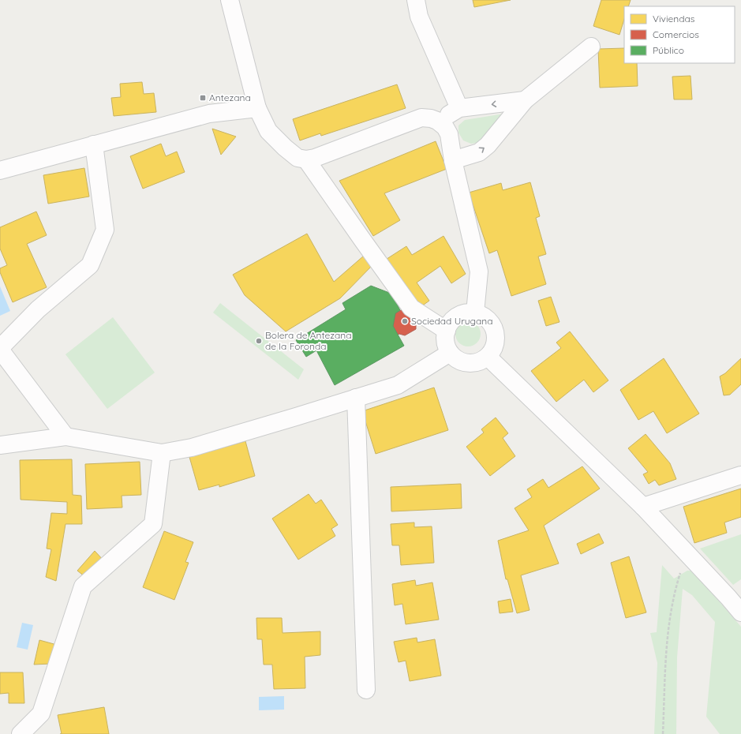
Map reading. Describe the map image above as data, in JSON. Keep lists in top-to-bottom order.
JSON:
{
  "places": {
    "transit": ["Antezana"],
    "other": ["Sociedad Urugana", "Bolera de Antezana de la Foronda"]
  },
  "legend": ["Viviendas", "Comercios", "Público"]
}
